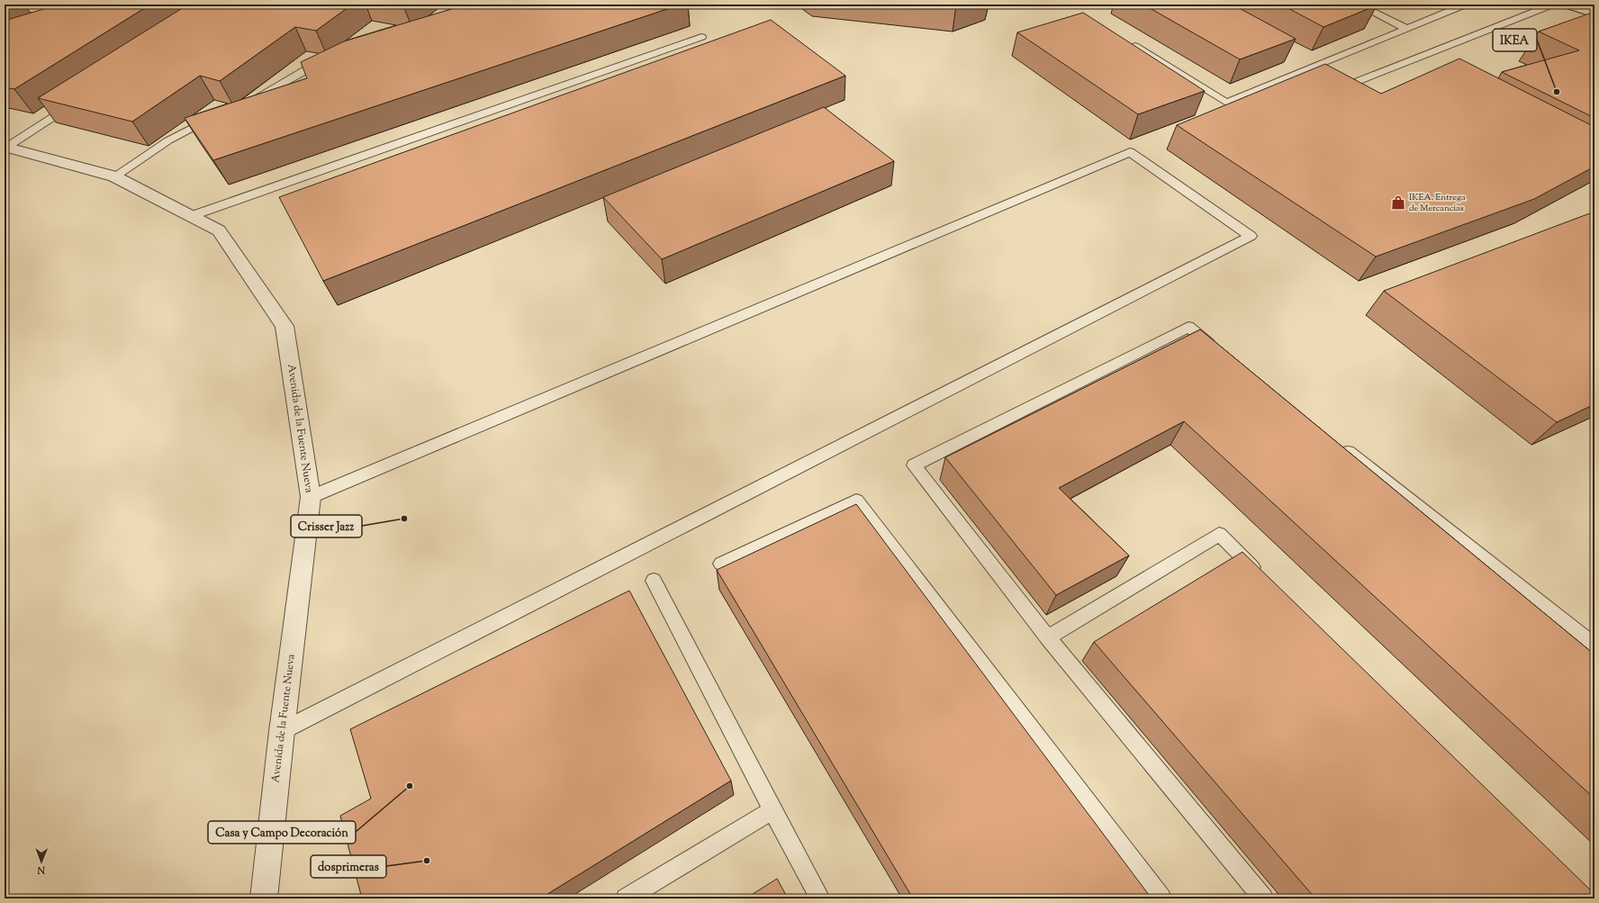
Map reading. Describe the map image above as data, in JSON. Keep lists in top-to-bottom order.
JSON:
{
  "streets": {
    "street": ["Avenida de la Fuente Nueva"]
  },
  "places": {
    "other": [
      "IKEA",
      "Crisser Jazz",
      "Casa y Campo Decoración",
      "dosprimeras"
    ],
    "shop": ["IKEA. Entrega de Mercancías"]
  },
  "north": "bottom"
}
